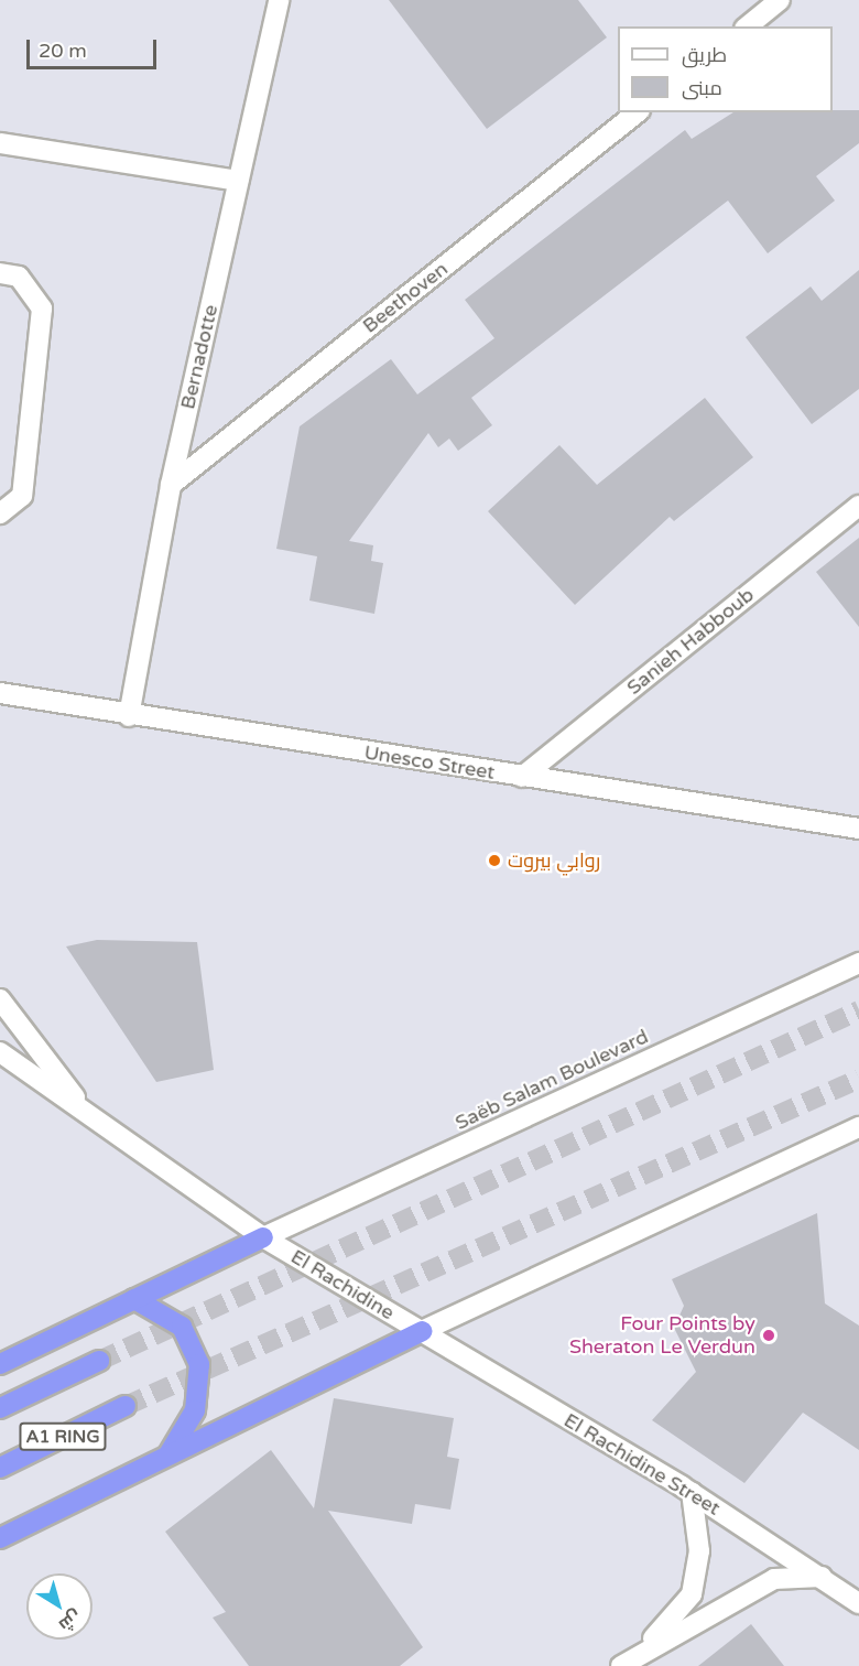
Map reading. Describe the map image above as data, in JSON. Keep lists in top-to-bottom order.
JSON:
{
  "streets": {
    "highway": ["A1 RING"],
    "street": [
      "Beethoven",
      "Bernadotte",
      "Sanieh Habboub",
      "Unesco Street",
      "Saëb Salam Boulevard",
      "El Rachidine",
      "El Rachidine Street"
    ]
  },
  "crossings": [
    ["Beethoven", "Bernadotte"],
    ["Bernadotte", "Unesco Street"],
    ["Sanieh Habboub", "Unesco Street"],
    ["Saëb Salam Boulevard", "El Rachidine"],
    ["El Rachidine", "El Rachidine Street"]
  ],
  "places": ["روابي بيروت", "Four Points by Sheraton Le Verdun"],
  "legend": ["طريق", "مبنى"],
  "scale_bar": "20 m",
  "north": "bottom right"
}
